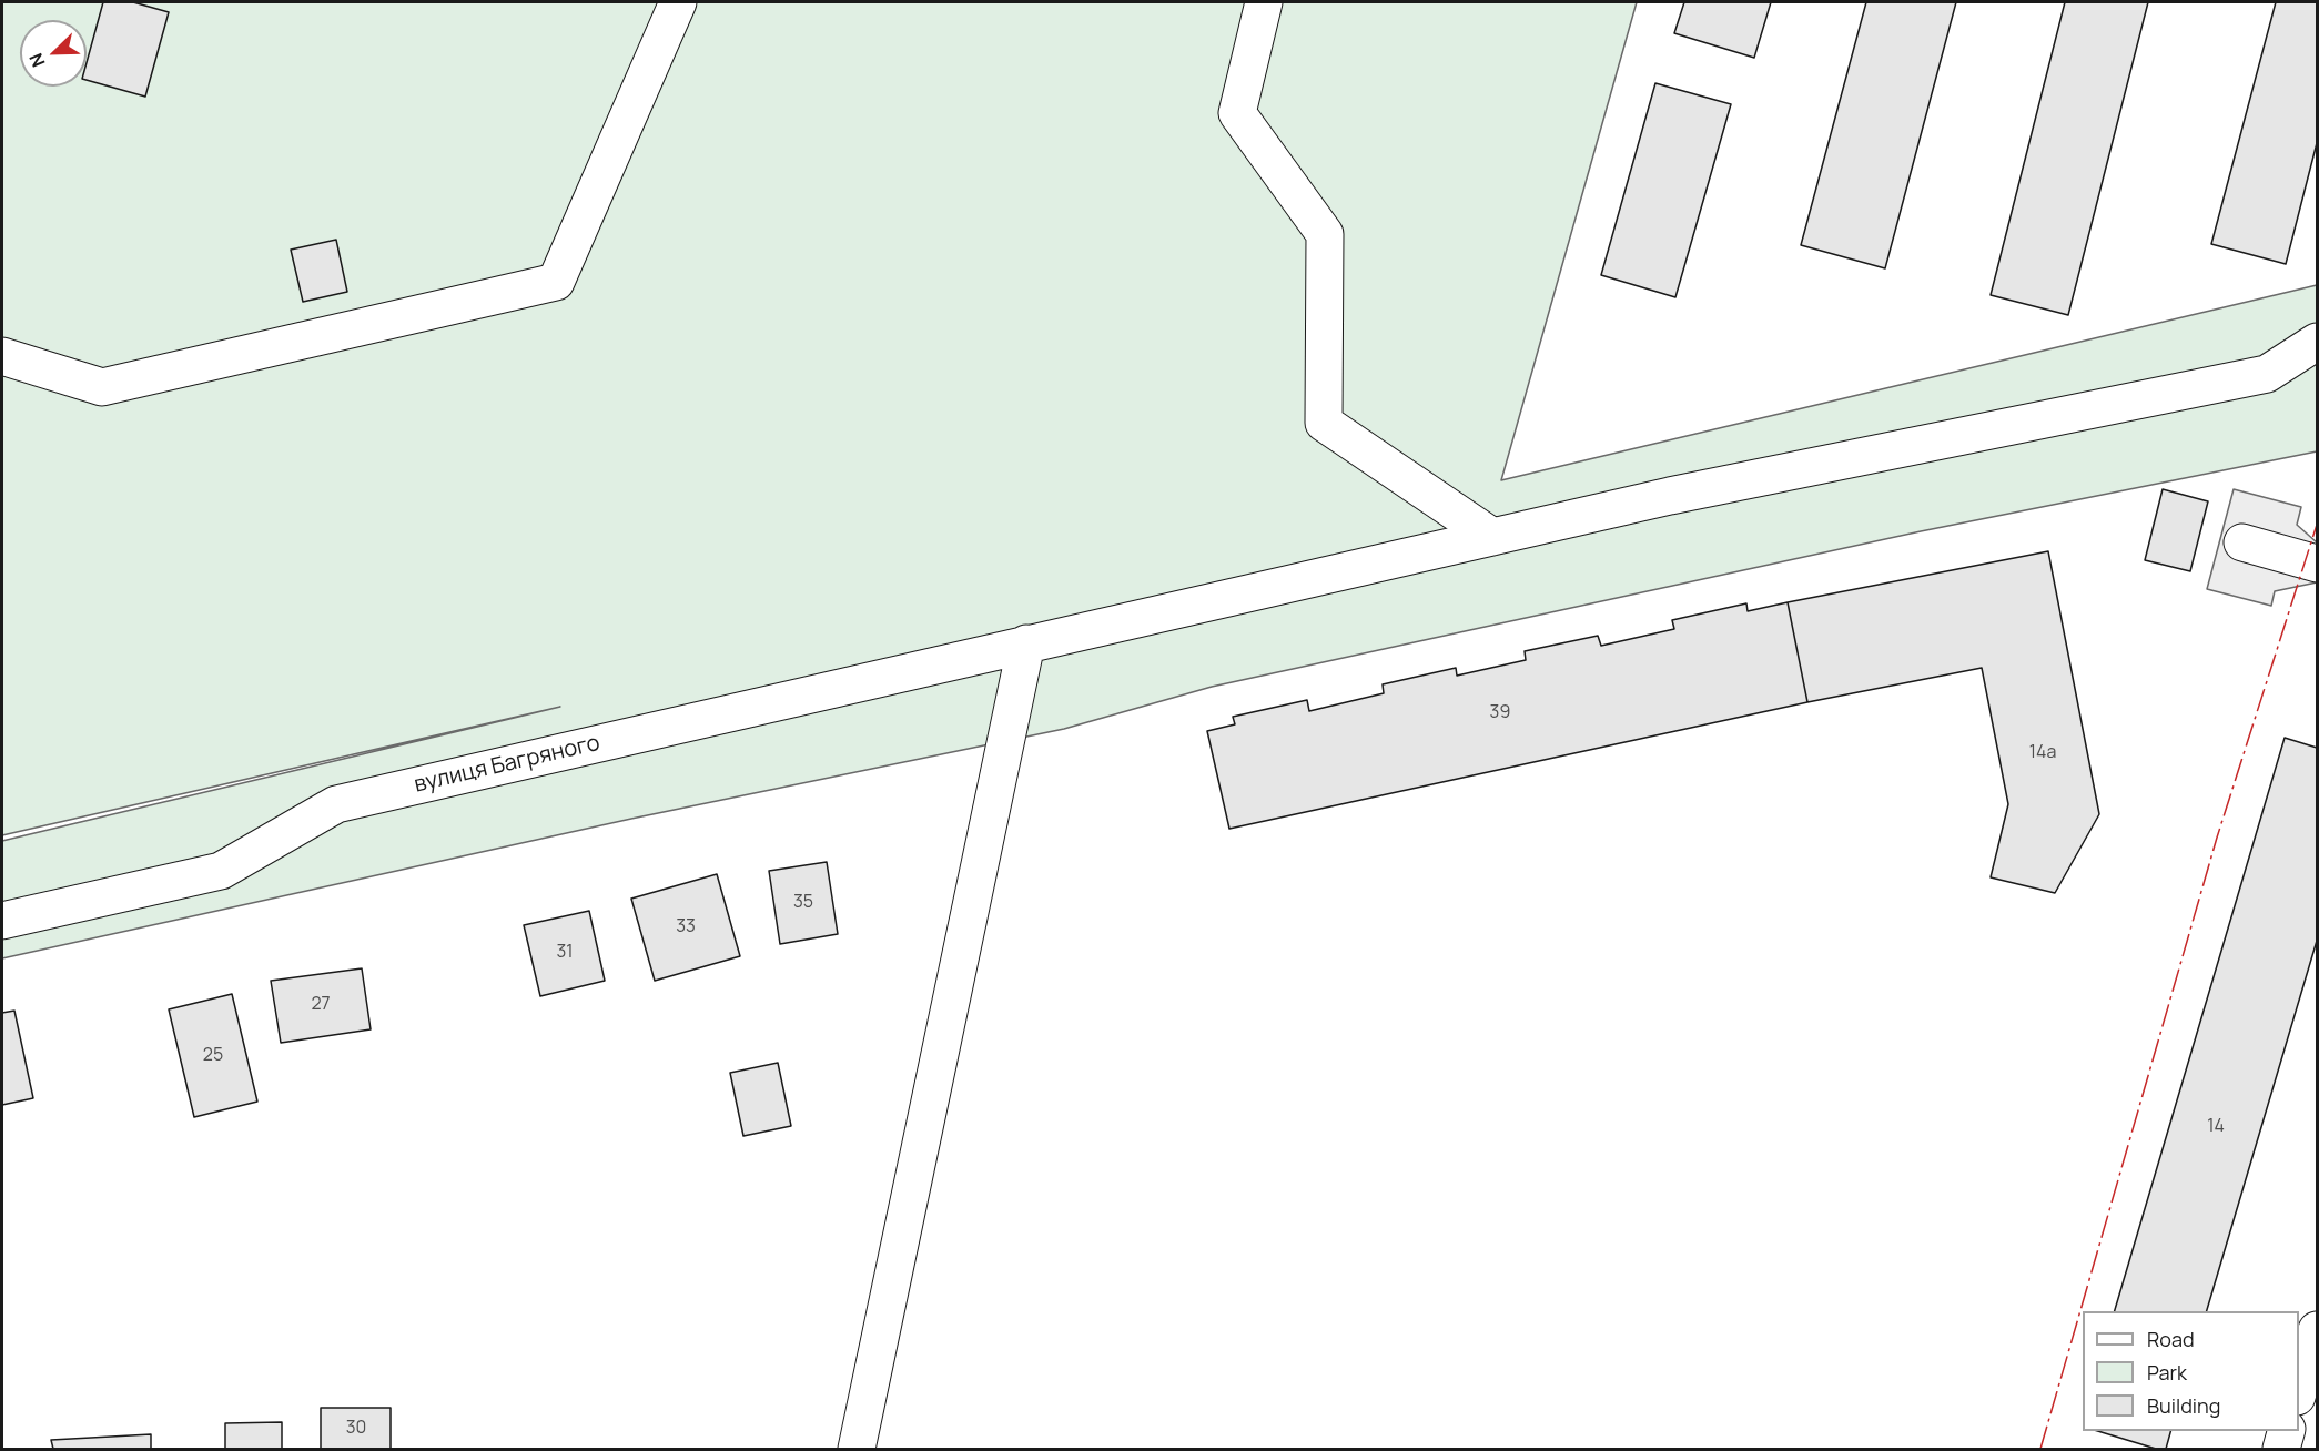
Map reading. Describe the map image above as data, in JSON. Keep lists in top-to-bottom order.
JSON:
{
  "streets": {
    "street": ["вулиця Багряного"]
  },
  "house_numbers": [
    "39",
    "14а",
    "35",
    "33",
    "31",
    "27",
    "25",
    "14",
    "30"
  ],
  "legend": ["Road", "Park", "Building"],
  "north": "bottom left"
}
